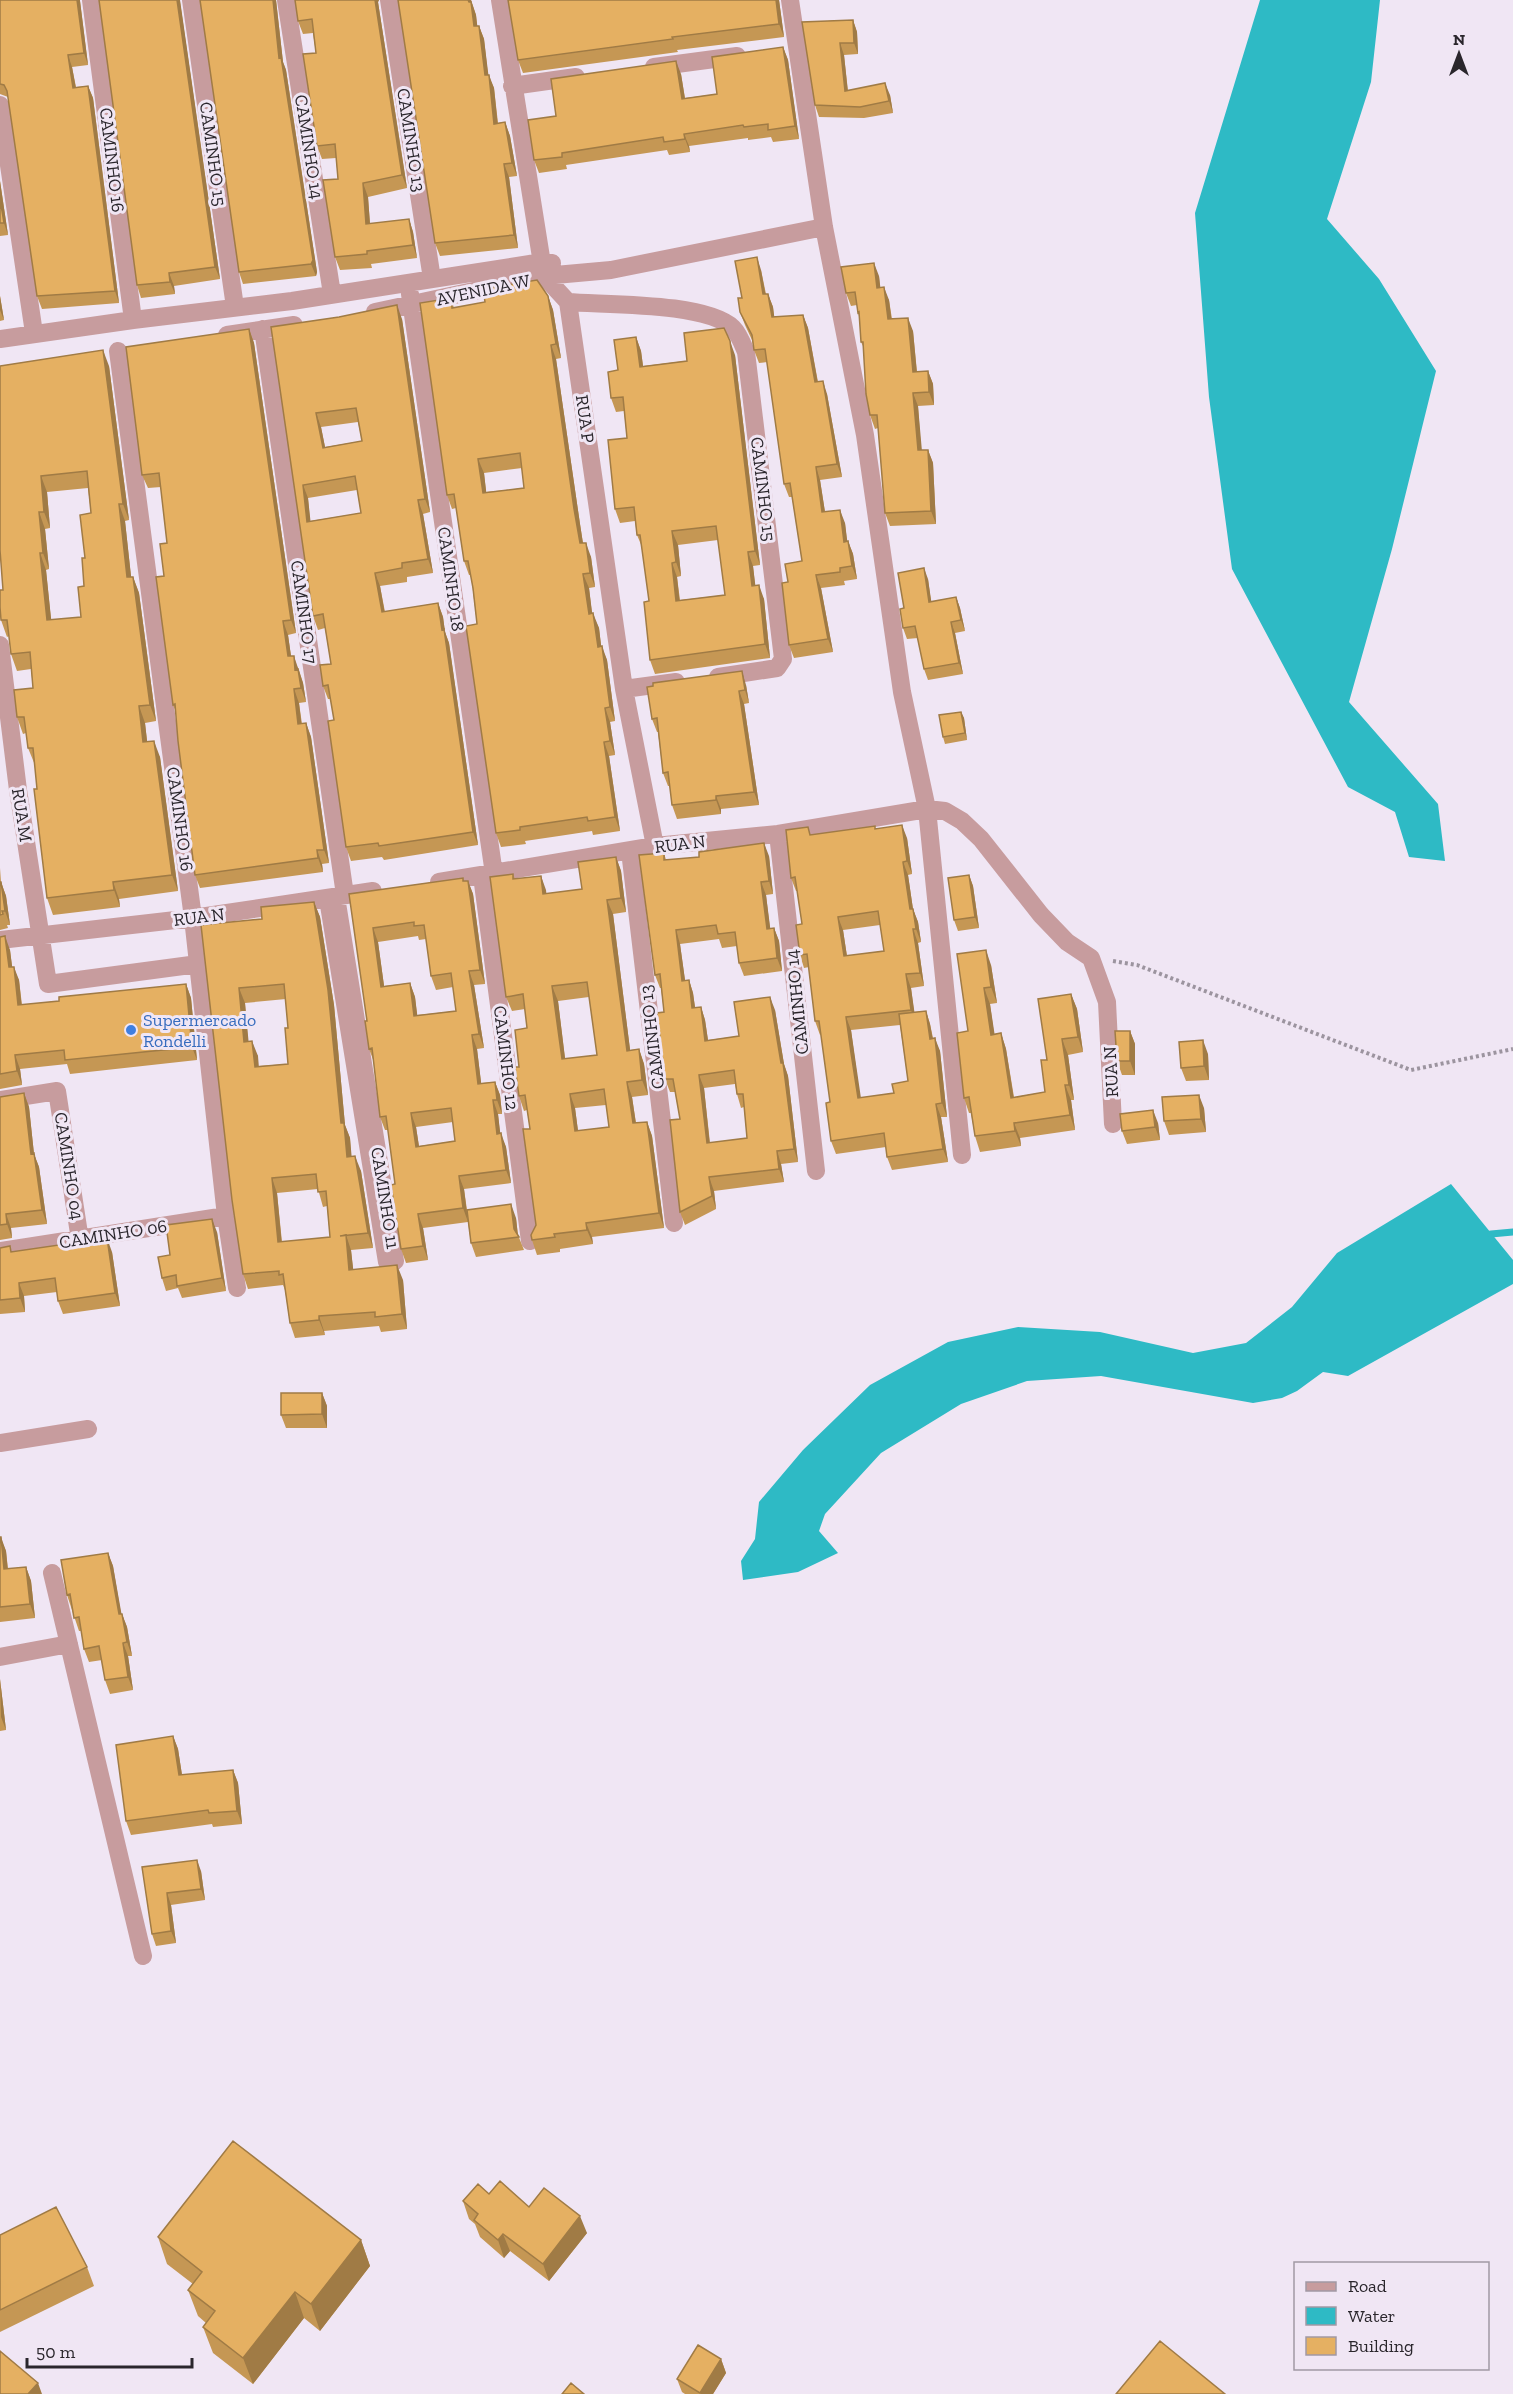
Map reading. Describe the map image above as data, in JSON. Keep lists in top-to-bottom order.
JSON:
{
  "streets": {
    "street": [
      "CAMINHO 13",
      "CAMINHO 14",
      "CAMINHO 15",
      "CAMINHO 16",
      "AVENIDA W",
      "RUA P",
      "CAMINHO 18",
      "CAMINHO 17",
      "RUA M",
      "RUA N",
      "CAMINHO 12",
      "CAMINHO 04",
      "CAMINHO 11",
      "CAMINHO 06"
    ]
  },
  "crossings": [
    ["CAMINHO 13", "AVENIDA W"],
    ["CAMINHO 13", "RUA N"],
    ["CAMINHO 14", "AVENIDA W"],
    ["CAMINHO 14", "RUA N"],
    ["CAMINHO 15", "AVENIDA W"],
    ["CAMINHO 15", "RUA P"],
    ["CAMINHO 16", "AVENIDA W"],
    ["CAMINHO 16", "RUA M"],
    ["CAMINHO 16", "RUA N"],
    ["CAMINHO 16", "CAMINHO 06"],
    ["AVENIDA W", "CAMINHO 18"],
    ["RUA P", "RUA N"],
    ["CAMINHO 18", "RUA N"],
    ["CAMINHO 18", "CAMINHO 12"],
    ["CAMINHO 17", "RUA N"],
    ["CAMINHO 17", "CAMINHO 11"],
    ["RUA M", "RUA N"],
    ["RUA N", "CAMINHO 12"],
    ["RUA N", "CAMINHO 11"],
    ["CAMINHO 04", "CAMINHO 06"]
  ],
  "places": ["Supermercado Rondelli"],
  "legend": ["Road", "Water", "Building"],
  "scale_bar": "50 m",
  "north": "top"
}
